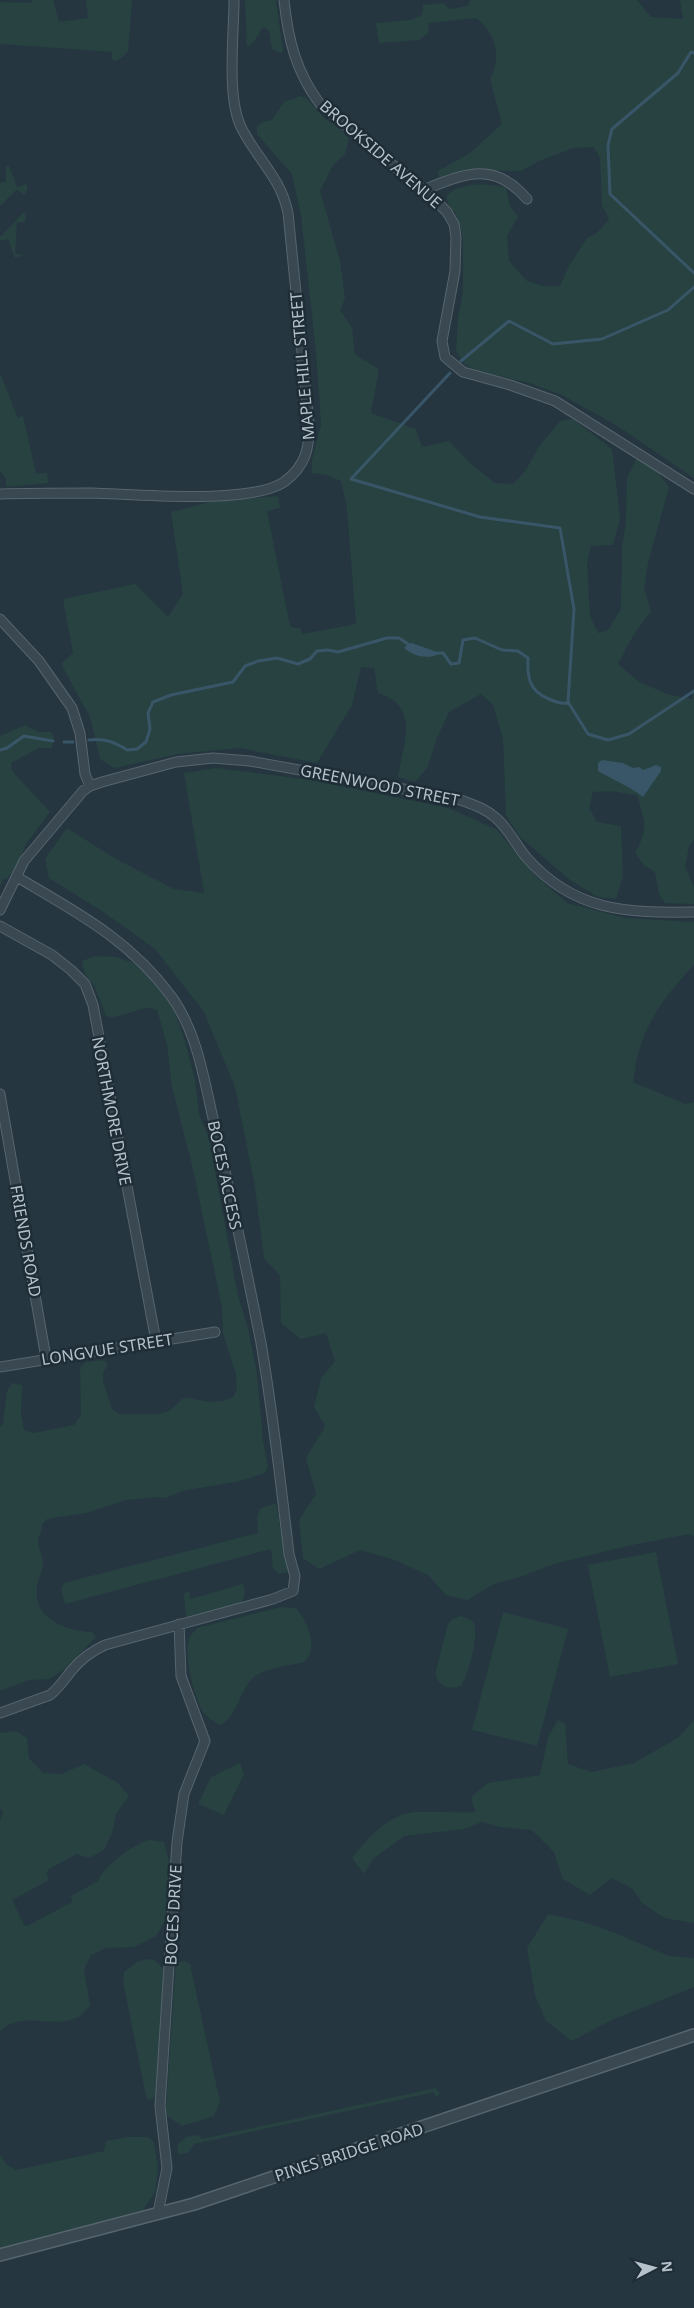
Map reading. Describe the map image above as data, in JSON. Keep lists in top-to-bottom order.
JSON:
{
  "streets": {
    "street": [
      "BROOKSIDE AVENUE",
      "MAPLE HILL STREET",
      "GREENWOOD STREET",
      "NORTHMORE DRIVE",
      "BOCES ACCESS",
      "FRIENDS ROAD",
      "LONGVUE STREET",
      "BOCES DRIVE",
      "PINES BRIDGE ROAD"
    ]
  },
  "crossings": [
    ["NORTHMORE DRIVE", "LONGVUE STREET"],
    ["BOCES ACCESS", "BOCES DRIVE"],
    ["FRIENDS ROAD", "LONGVUE STREET"],
    ["BOCES DRIVE", "PINES BRIDGE ROAD"]
  ],
  "north": "right"
}
